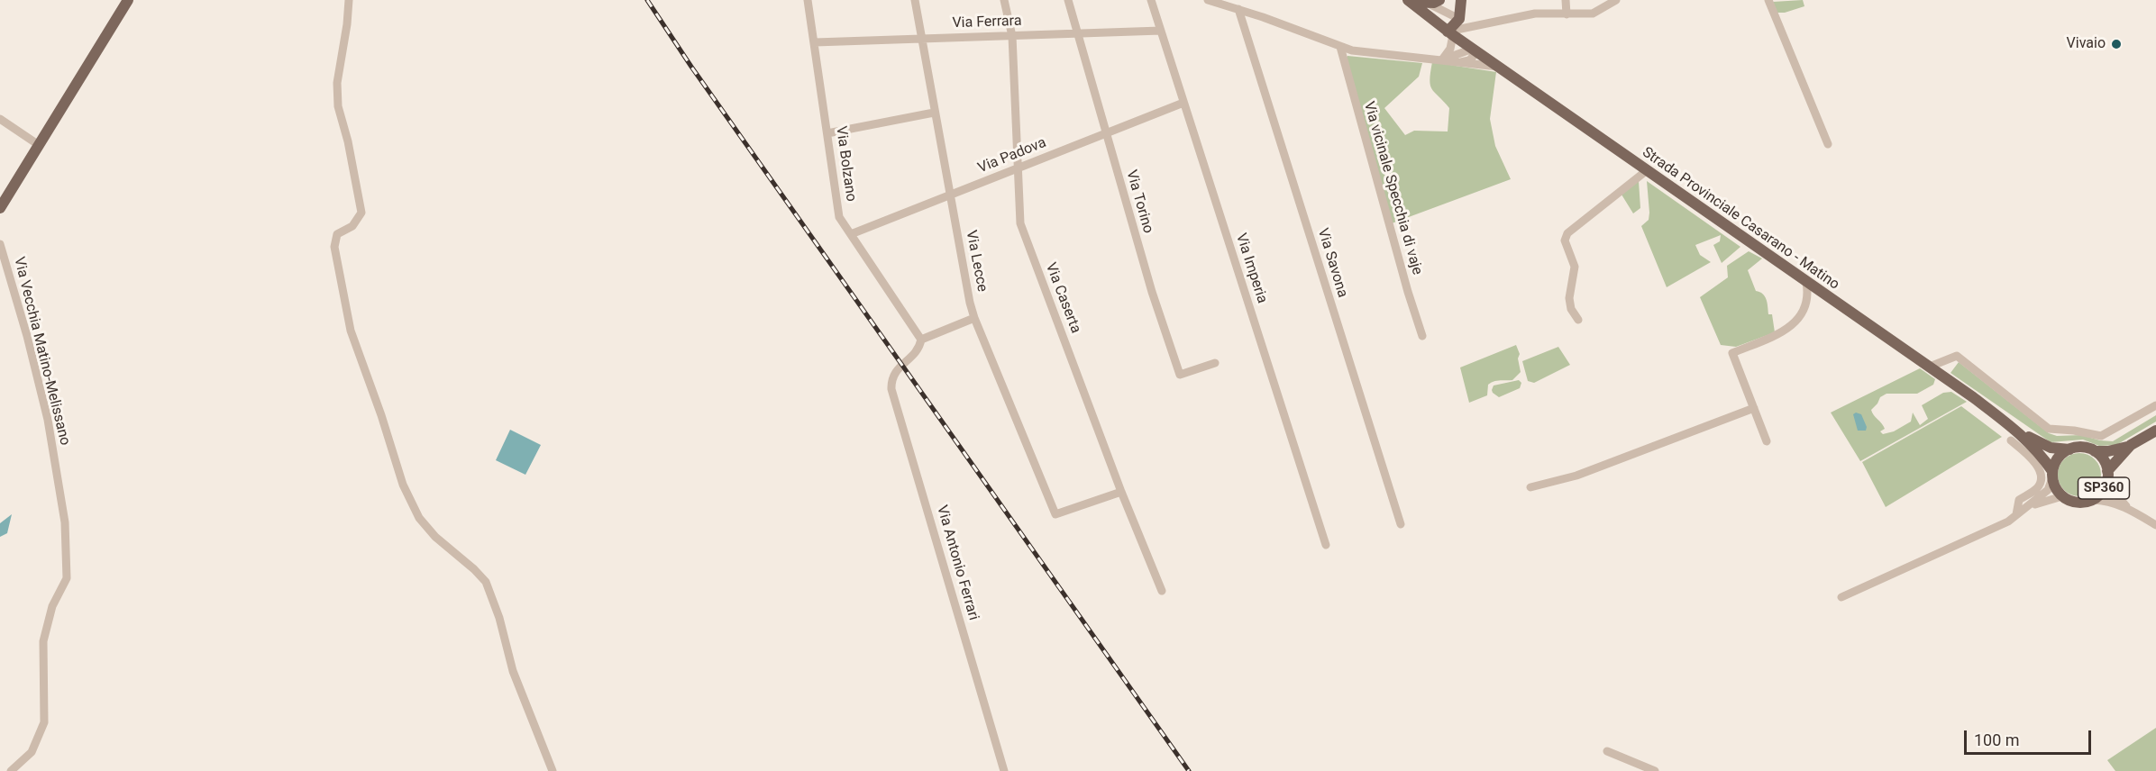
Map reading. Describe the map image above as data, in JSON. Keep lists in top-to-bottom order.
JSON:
{
  "streets": {
    "main road": ["Strada Provinciale Casarano - Matino", "SP360"],
    "street": [
      "Via Ferrara",
      "Via Padova",
      "Via Bolzano",
      "Via vicinale Specchia di vaje",
      "Via Torino",
      "Via Lecce",
      "Via Savona",
      "Via Imperia",
      "Via Caserta",
      "Via Vecchia Matino-Melissano",
      "Via Antonio Ferrari"
    ]
  },
  "crossings": [
    ["Via Ferrara", "Via Bolzano"],
    ["Via Ferrara", "Via Torino"],
    ["Via Ferrara", "Via Lecce"],
    ["Via Ferrara", "Via Imperia"],
    ["Via Ferrara", "Via Caserta"],
    ["Via Padova", "Via Bolzano"],
    ["Via Padova", "Via Torino"],
    ["Via Padova", "Via Lecce"],
    ["Via Padova", "Via Imperia"],
    ["Via Padova", "Via Caserta"],
    ["Via Bolzano", "Via Antonio Ferrari"],
    ["Strada Provinciale Casarano - Matino", "SP360"],
    ["Via Lecce", "Via Caserta"]
  ],
  "places": ["Vivaio"],
  "scale_bar": "100 m"
}
